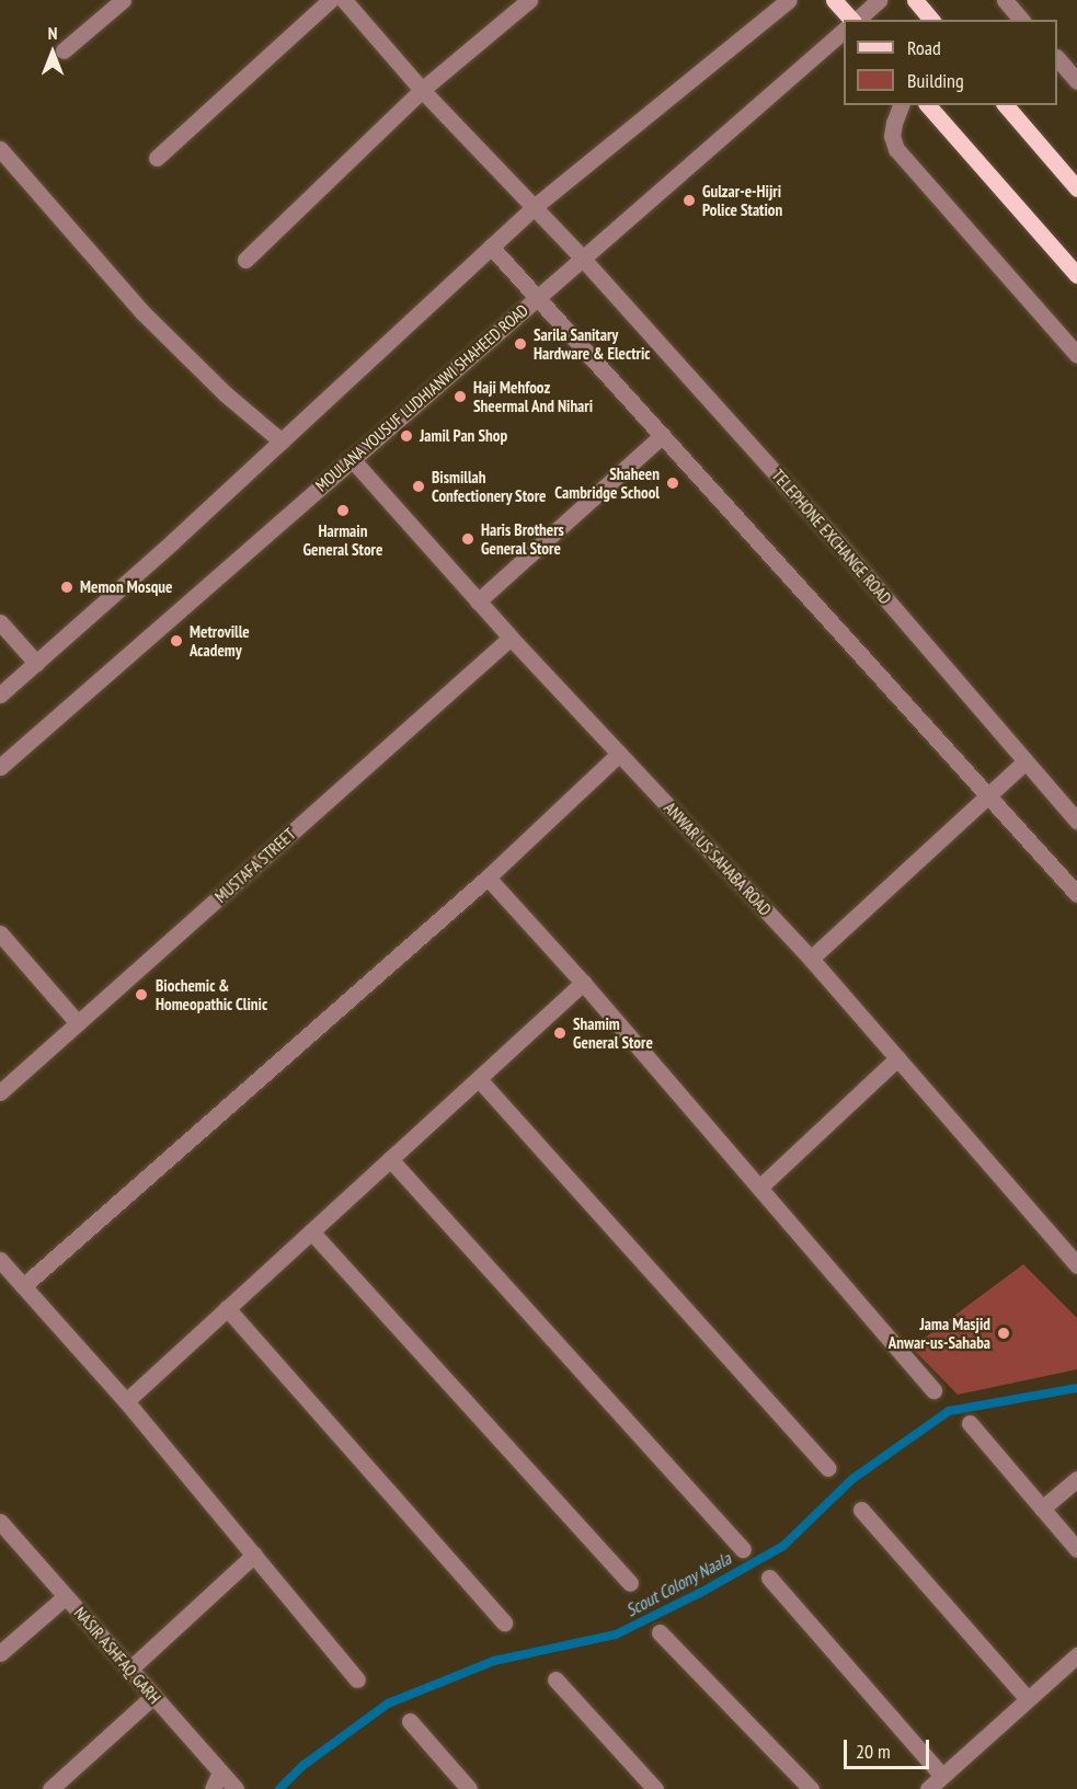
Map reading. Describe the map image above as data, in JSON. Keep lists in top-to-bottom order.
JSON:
{
  "streets": {
    "street": [
      "MOULANA YOUSUF LUDHIANWI SHAHEED ROAD",
      "TELEPHONE EXCHANGE ROAD",
      "ANWAR US SAHABA ROAD",
      "MUSTAFA STREET",
      "NASIR ASHFAQ GARH"
    ]
  },
  "crossings": [
    ["MOULANA YOUSUF LUDHIANWI SHAHEED ROAD", "TELEPHONE EXCHANGE ROAD"],
    ["MOULANA YOUSUF LUDHIANWI SHAHEED ROAD", "ANWAR US SAHABA ROAD"],
    ["ANWAR US SAHABA ROAD", "MUSTAFA STREET"]
  ],
  "water": ["Scout Colony Naala"],
  "places": [
    "Gulzar-e-Hijri Police Station",
    "Sarila Sanitary Hardware & Electric",
    "Haji Mehfooz Sheermal And Nihari",
    "Jamil Pan Shop",
    "Shaheen Cambridge School",
    "Bismillah Confectionery Store",
    "Harmain General Store",
    "Haris Brothers General Store",
    "Memon Mosque",
    "Metroville Academy",
    "Biochemic & Homeopathic Clinic",
    "Shamim General Store",
    "Jama Masjid Anwar-us-Sahaba"
  ],
  "legend": ["Road", "Building"],
  "scale_bar": "20 m",
  "north": "top"
}
